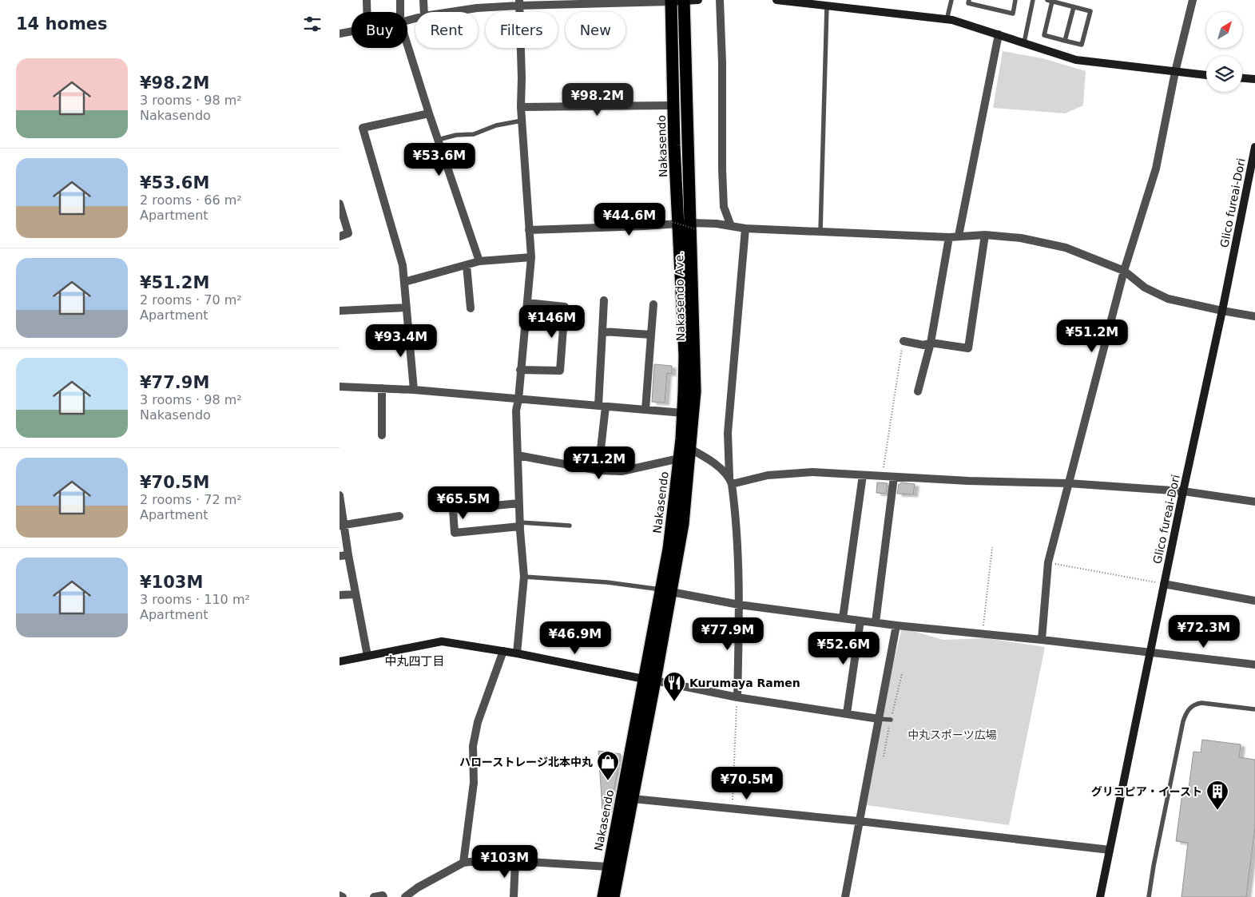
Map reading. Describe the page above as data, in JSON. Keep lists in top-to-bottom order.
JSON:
{
  "streets": {
    "highway": ["Nakasendo", "Nakasendo Ave."],
    "street": ["Glico fureai-Dori"]
  },
  "crossings": [
    ["Nakasendo", "Nakasendo Ave."]
  ],
  "districts": ["中丸四丁目"],
  "parks": ["中丸スポーツ広場"],
  "places": {
    "restaurant": ["Kurumaya Ramen"],
    "shop": ["ハローストレージ北本中丸"],
    "building": ["グリコピア・イースト"]
  },
  "north": "top right",
  "page": {
    "heading": "14 homes",
    "chip": [
      "Buy",
      "Rent",
      "Filters",
      "New"
    ],
    "list": [
      {
        "name": "¥98.2M",
        "note": "3 rooms · 98 m² · Nakasendo"
      },
      {
        "name": "¥53.6M",
        "note": "2 rooms · 66 m² · Apartment"
      },
      {
        "name": "¥51.2M",
        "note": "2 rooms · 70 m² · Apartment"
      },
      {
        "name": "¥77.9M",
        "note": "3 rooms · 98 m² · Nakasendo"
      },
      {
        "name": "¥70.5M",
        "note": "2 rooms · 72 m² · Apartment"
      },
      {
        "name": "¥103M",
        "note": "3 rooms · 110 m² · Apartment"
      }
    ],
    "price": [
      "¥98.2M",
      "¥53.6M",
      "¥44.6M",
      "¥146M",
      "¥51.2M",
      "¥93.4M",
      "¥71.2M",
      "¥65.5M",
      "¥72.3M",
      "¥77.9M",
      "¥46.9M",
      "¥52.6M",
      "¥70.5M",
      "¥103M"
    ]
  }
}
